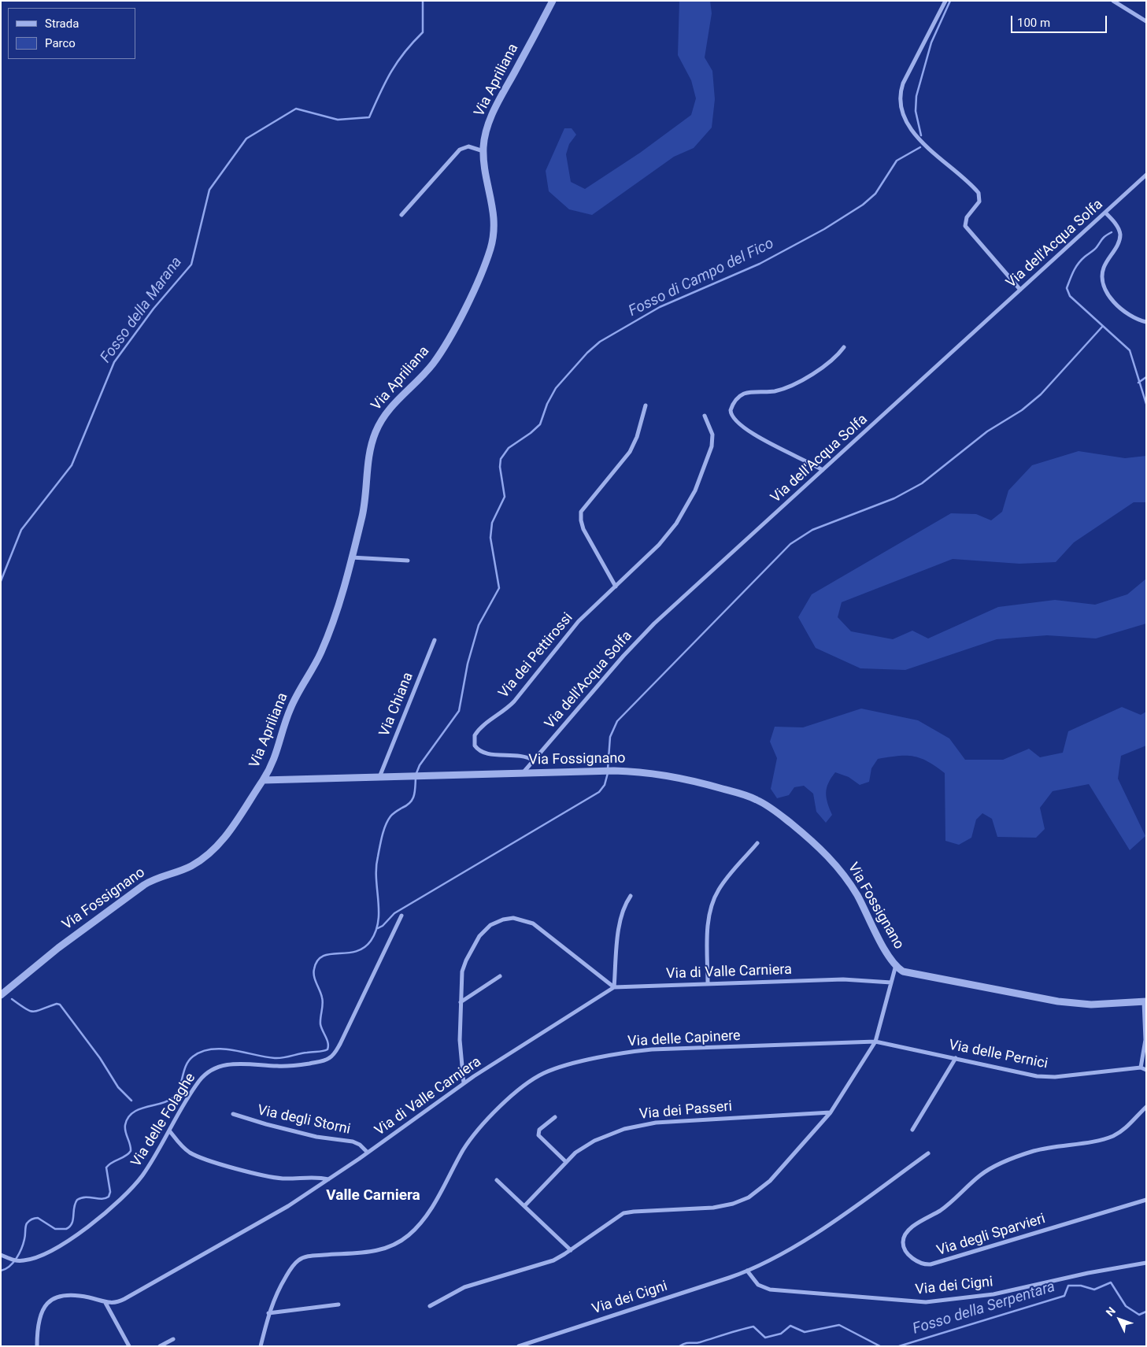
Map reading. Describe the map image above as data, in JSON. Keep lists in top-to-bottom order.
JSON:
{
  "streets": {
    "street": [
      "Via Apriliana",
      "Via dell'Acqua Solfa",
      "Via dei Pettirossi",
      "Via Chiana",
      "Via Fossignano",
      "Via di Valle Carniera",
      "Via delle Capinere",
      "Via delle Pernici",
      "Via dei Passeri",
      "Via delle Folaghe",
      "Via degli Storni",
      "Via degli Sparvieri",
      "Via dei Cigni"
    ]
  },
  "crossings": [
    ["Via Apriliana", "Via Fossignano"],
    ["Via dell'Acqua Solfa", "Via dei Pettirossi"],
    ["Via dell'Acqua Solfa", "Via Fossignano"],
    ["Via Chiana", "Via Fossignano"],
    ["Via di Valle Carniera", "Via degli Storni"],
    ["Via delle Capinere", "Via delle Pernici"]
  ],
  "districts": ["Valle Carniera"],
  "water": ["Fosso di Campo del Fico", "Fosso della Marana", "Fosso della Serpentara"],
  "legend": ["Strada", "Parco"],
  "scale_bar": "100 m",
  "north": "top left"
}
